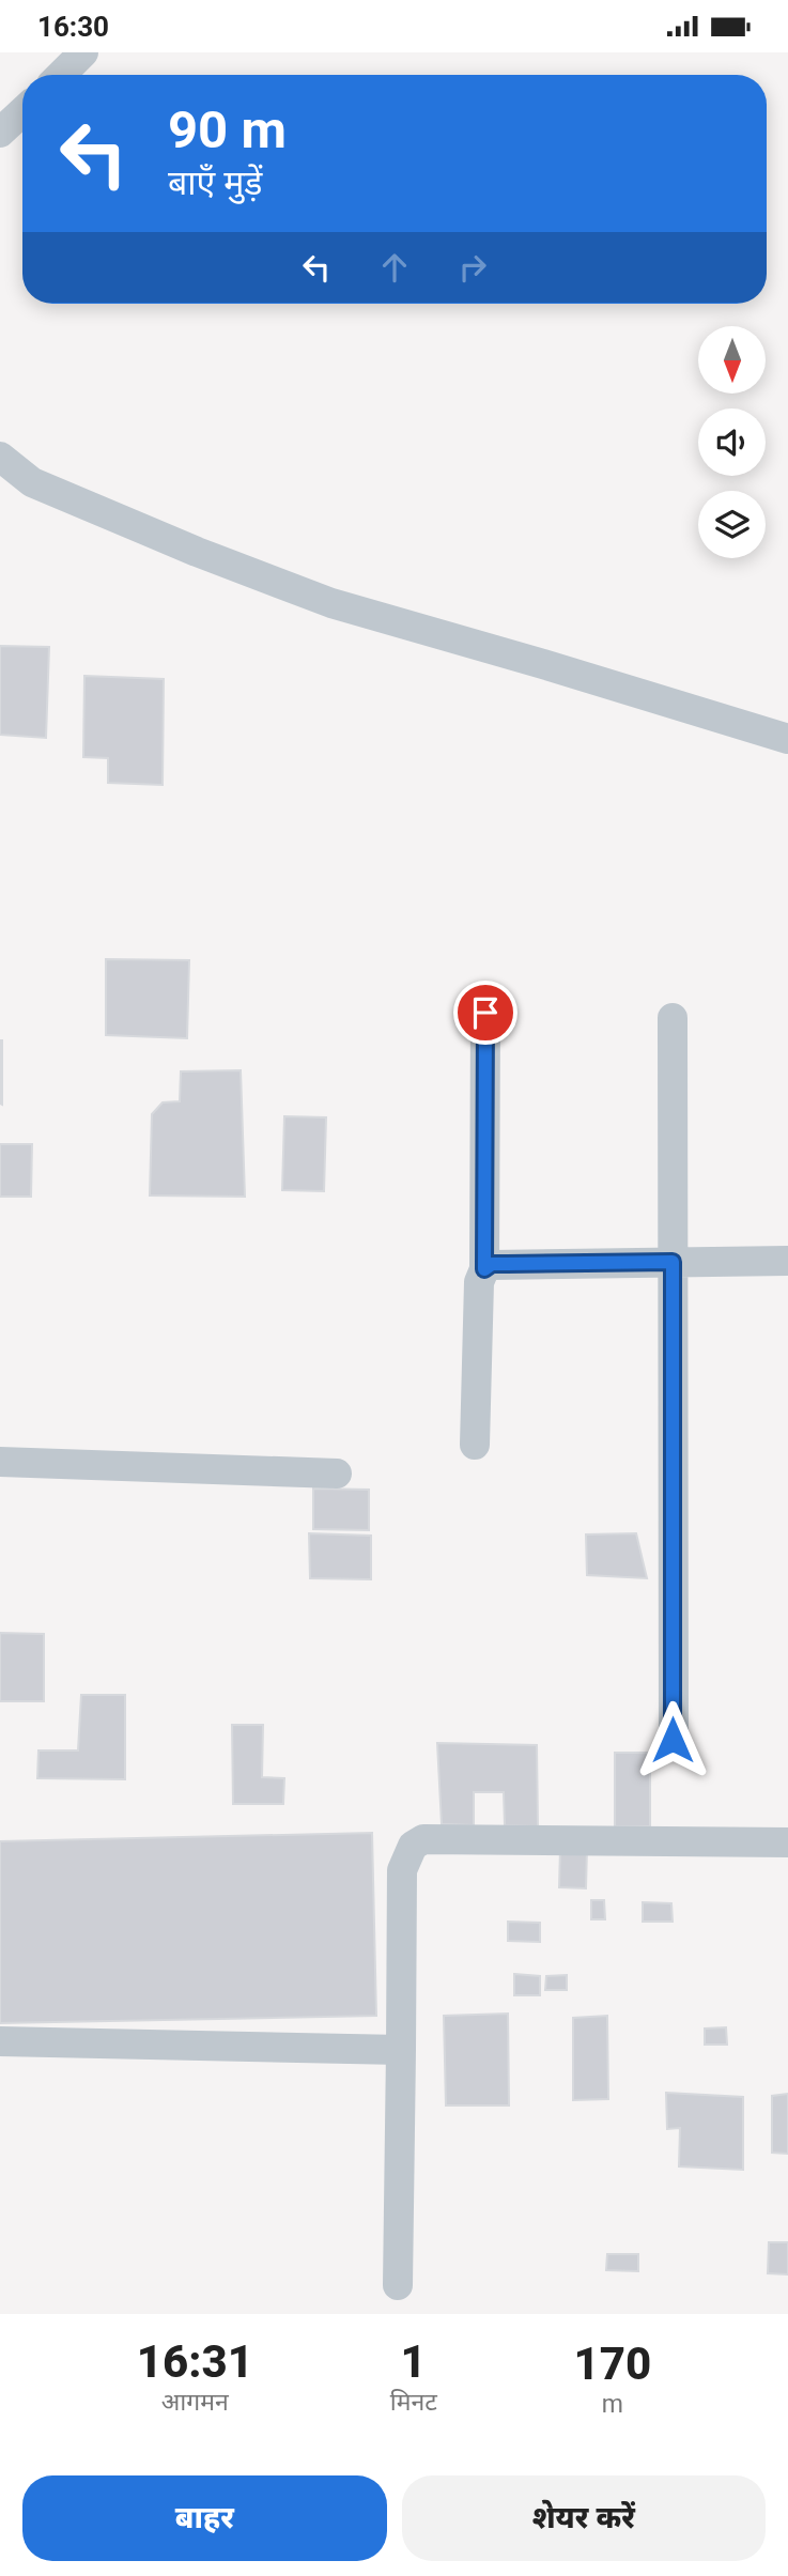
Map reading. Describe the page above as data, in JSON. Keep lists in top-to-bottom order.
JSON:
{
  "north": "bottom",
  "page": {
    "status": "16:30",
    "turn": ["90 m", "बाएँ मुड़ें"],
    "eta": [
      "16:31",
      "आगमन",
      "1",
      "मिनट",
      "170",
      "m"
    ],
    "buttons": ["बाहर", "शेयर करें"]
  }
}
